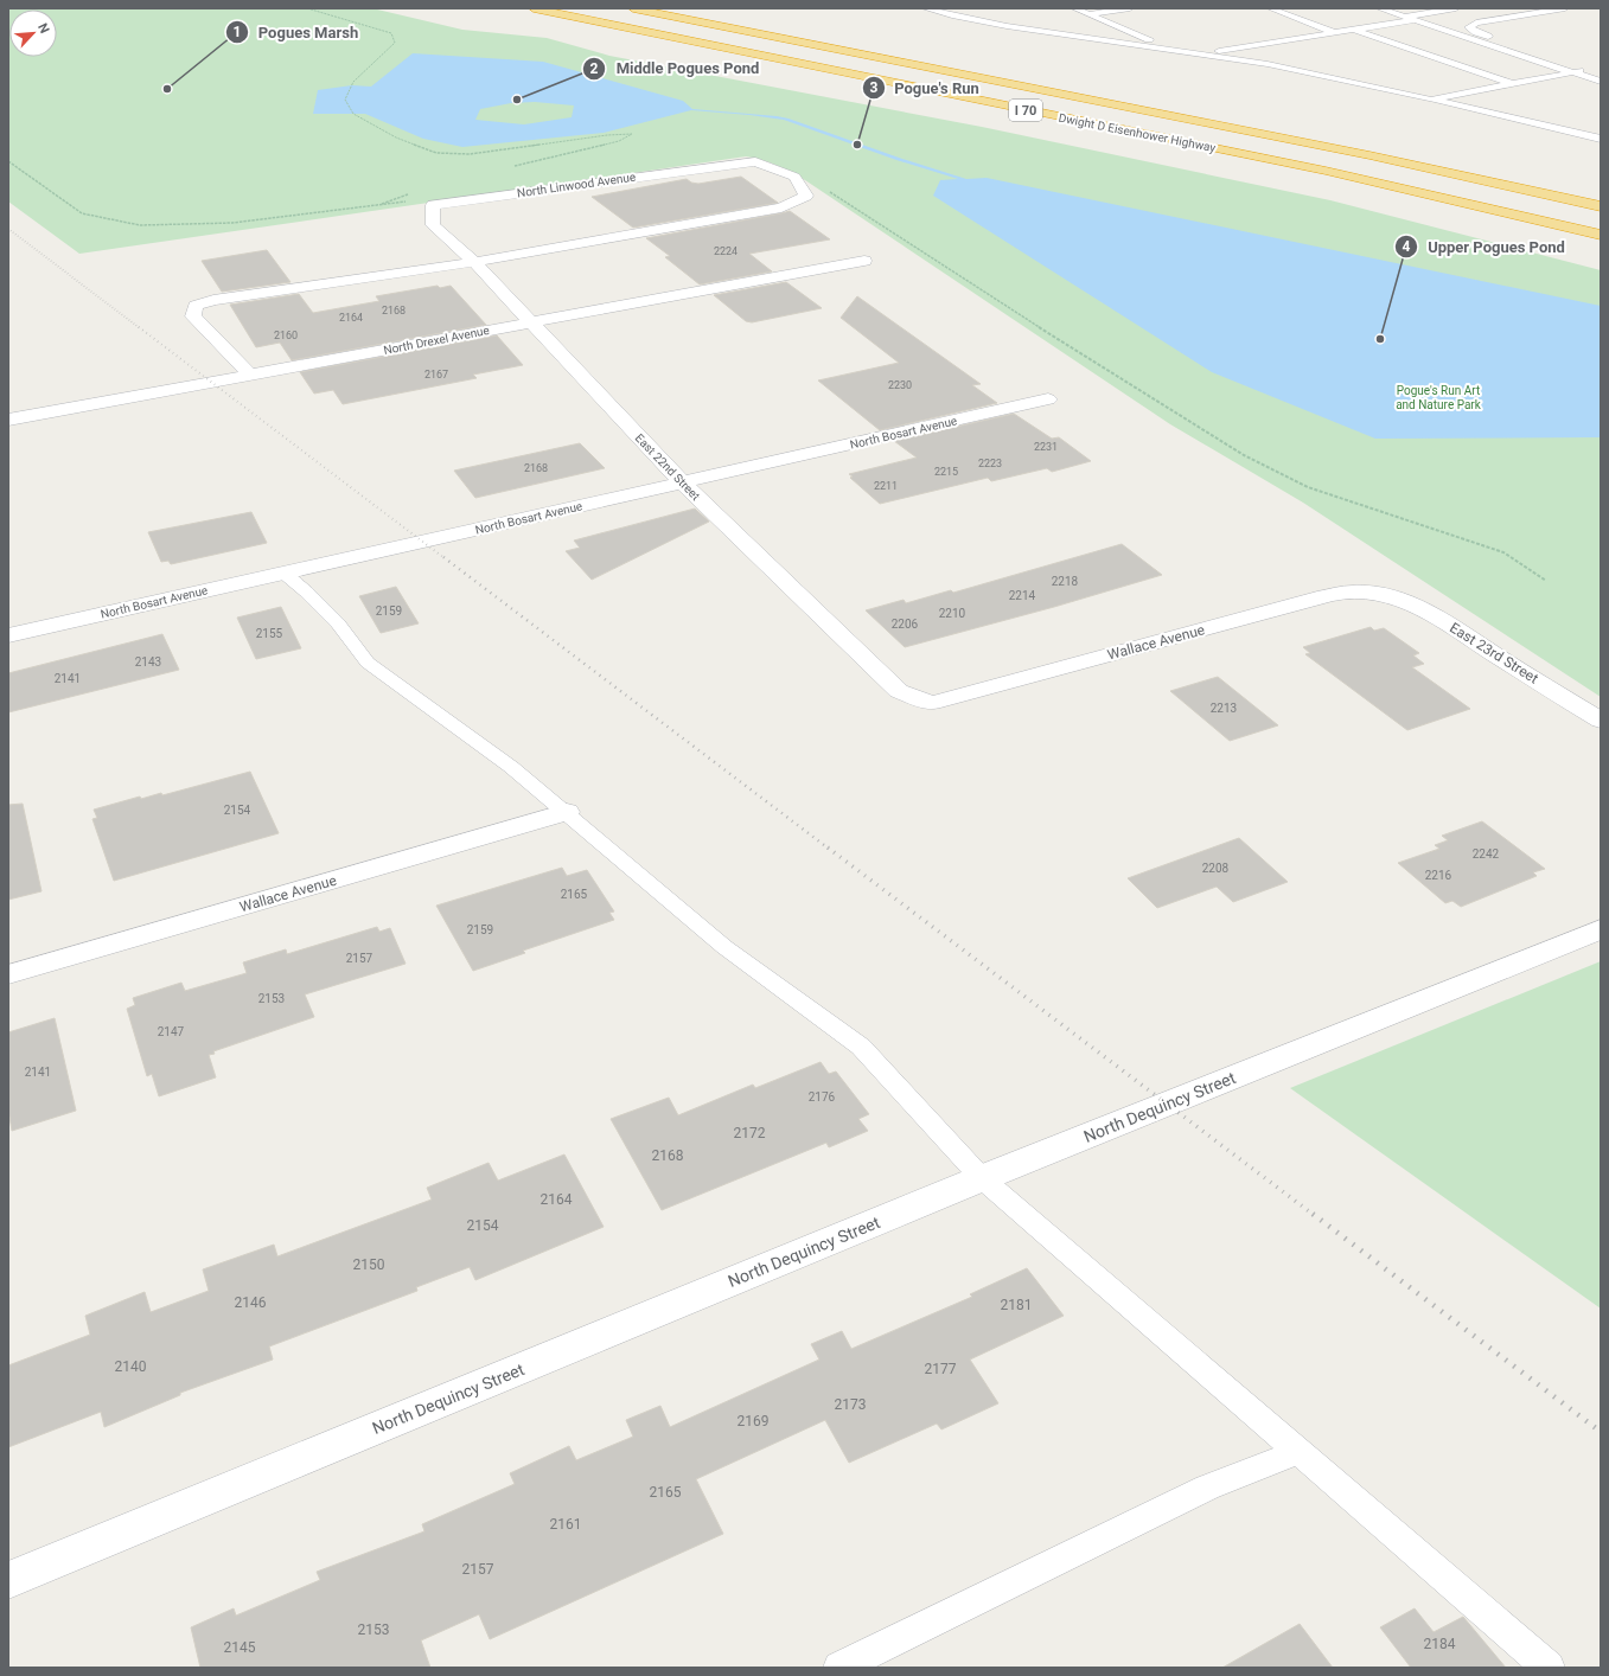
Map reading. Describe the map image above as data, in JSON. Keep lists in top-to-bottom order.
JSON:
{
  "streets": {
    "highway": ["I 70", "Dwight D Eisenhower Highway"],
    "street": [
      "North Linwood Avenue",
      "North Drexel Avenue",
      "North Bosart Avenue",
      "East 22nd Street",
      "Wallace Avenue",
      "East 23rd Street",
      "North Dequincy Street"
    ]
  },
  "crossings": [
    ["North Linwood Avenue", "East 22nd Street"],
    ["North Drexel Avenue", "East 22nd Street"],
    ["North Bosart Avenue", "East 22nd Street"],
    ["East 22nd Street", "Wallace Avenue"],
    ["Wallace Avenue", "East 23rd Street"]
  ],
  "parks": ["Pogue's Run Art and Nature Park"],
  "places": [
    "Pogues Marsh",
    "Middle Pogues Pond",
    "Pogue's Run",
    "Upper Pogues Pond"
  ],
  "house_numbers": [
    "2224",
    "2168",
    "2164",
    "2160",
    "2167",
    "2230",
    "2231",
    "2223",
    "2168",
    "2215",
    "2211",
    "2218",
    "2214",
    "2159",
    "2210",
    "2206",
    "2155",
    "2143",
    "2141",
    "2213",
    "2154",
    "2242",
    "2208",
    "2216",
    "2165",
    "2159",
    "2157",
    "2153",
    "2147",
    "2141",
    "2176",
    "2172",
    "2168",
    "2164",
    "2154",
    "2150",
    "2146",
    "2181",
    "2140",
    "2177",
    "2173",
    "2169",
    "2165",
    "2161",
    "2157",
    "2153",
    "2184",
    "2145"
  ],
  "north": "top right"
}
